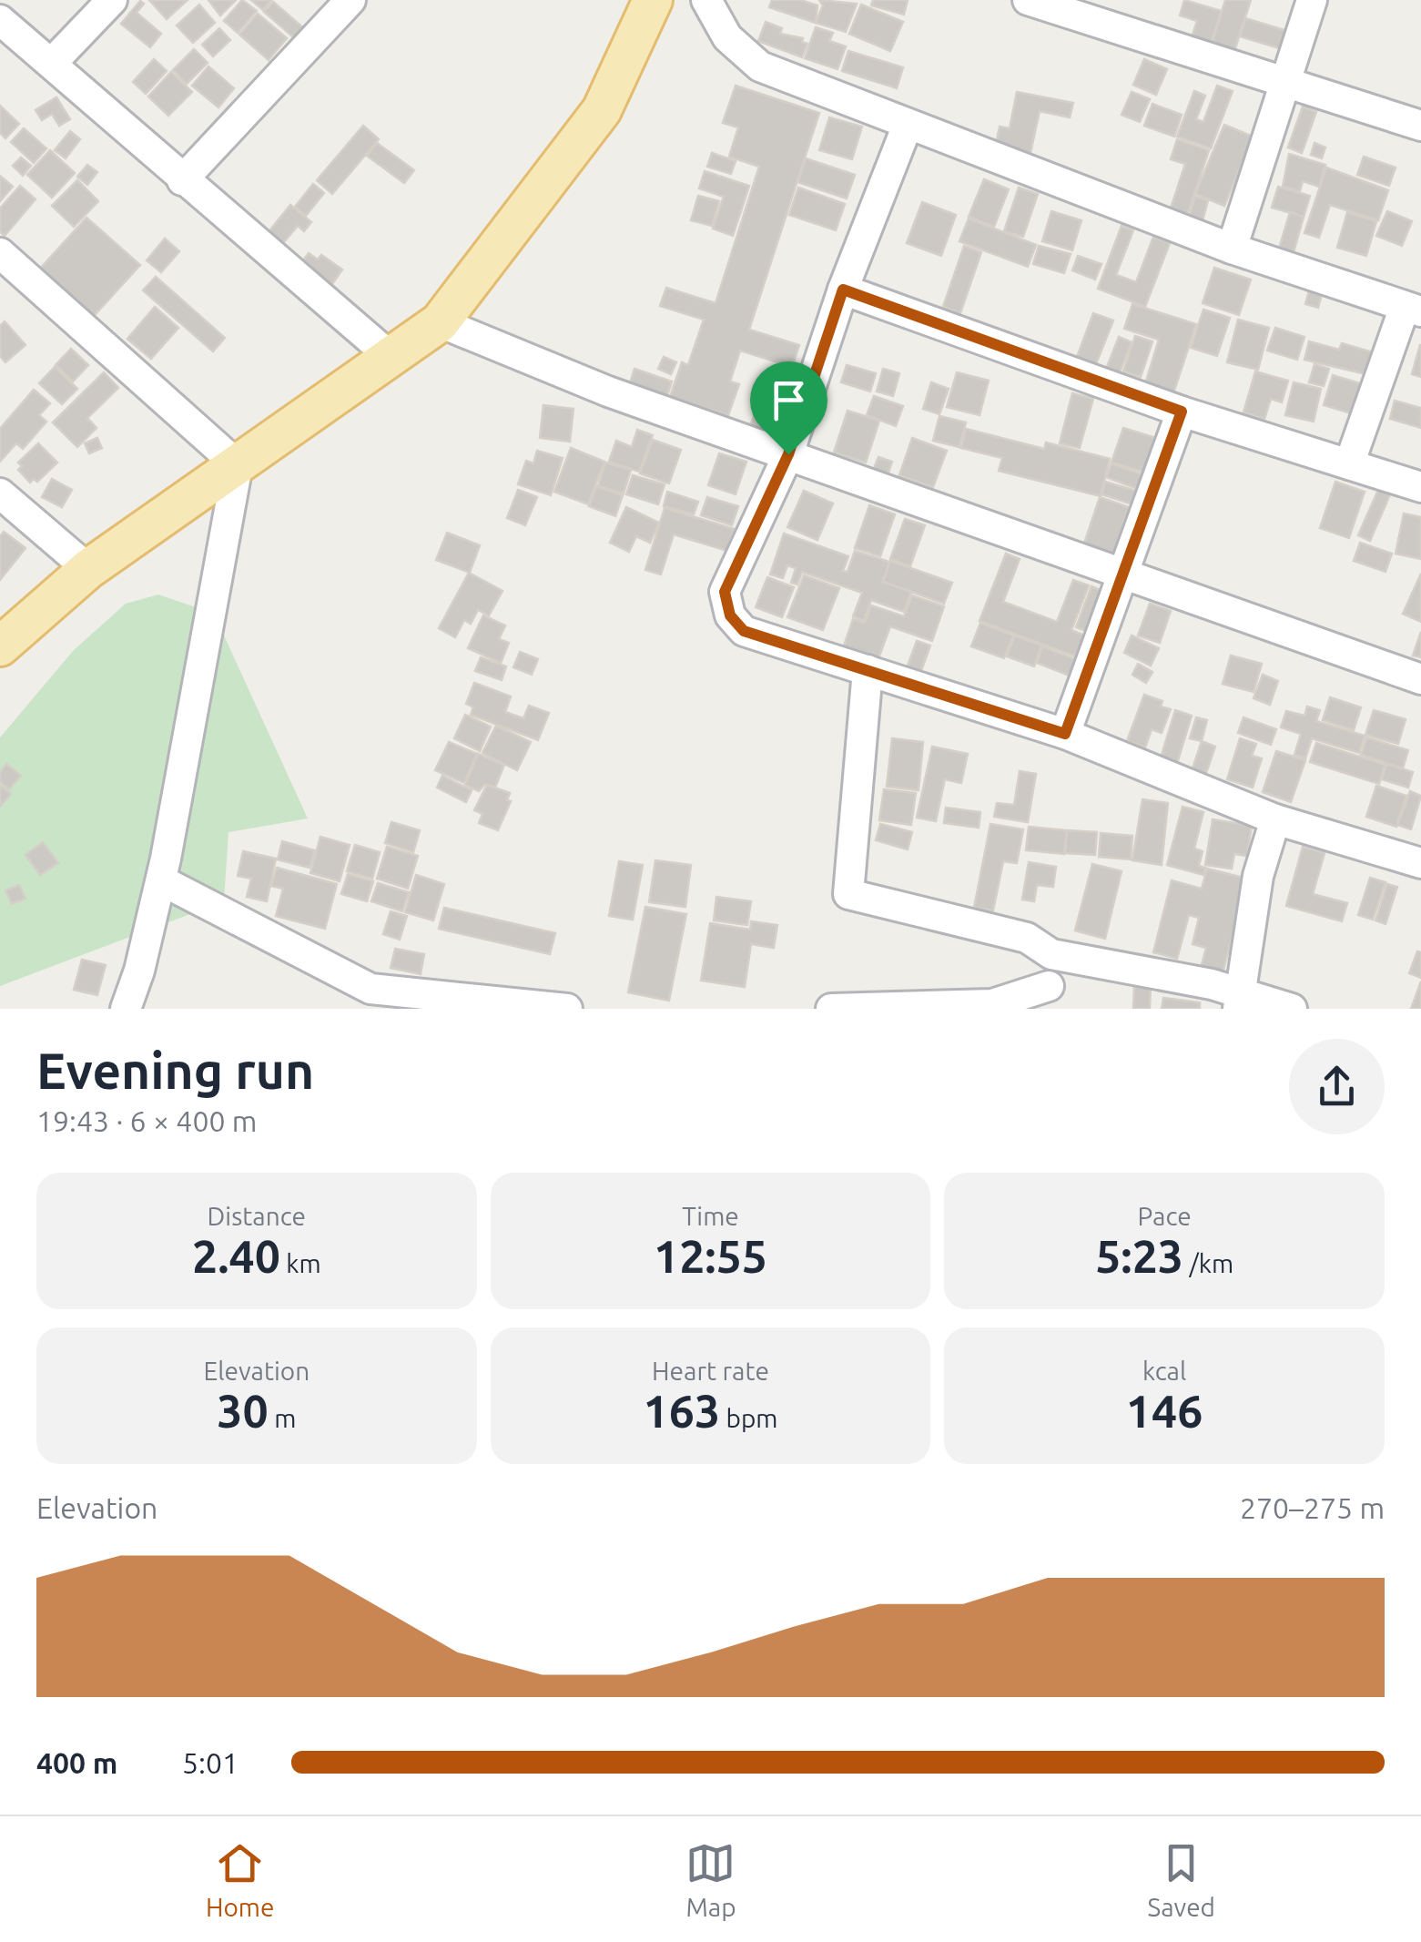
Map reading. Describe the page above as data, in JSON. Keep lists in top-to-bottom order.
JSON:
{
  "page": {
    "heading": ["Evening run", "19:43 · 6 × 400 m"],
    "stats": [
      ["Distance", "2.40 km"],
      ["Time", "12:55"],
      ["Pace", "5:23 /km"],
      ["Elevation", "30 m"],
      ["Heart rate", "163 bpm"],
      ["kcal", "146"]
    ],
    "chart": ["Elevation", "270–275 m"],
    "list": [
      {
        "name": "400 m",
        "note": "5:01"
      }
    ],
    "tabs": ["Home", "Map", "Saved"]
  }
}
